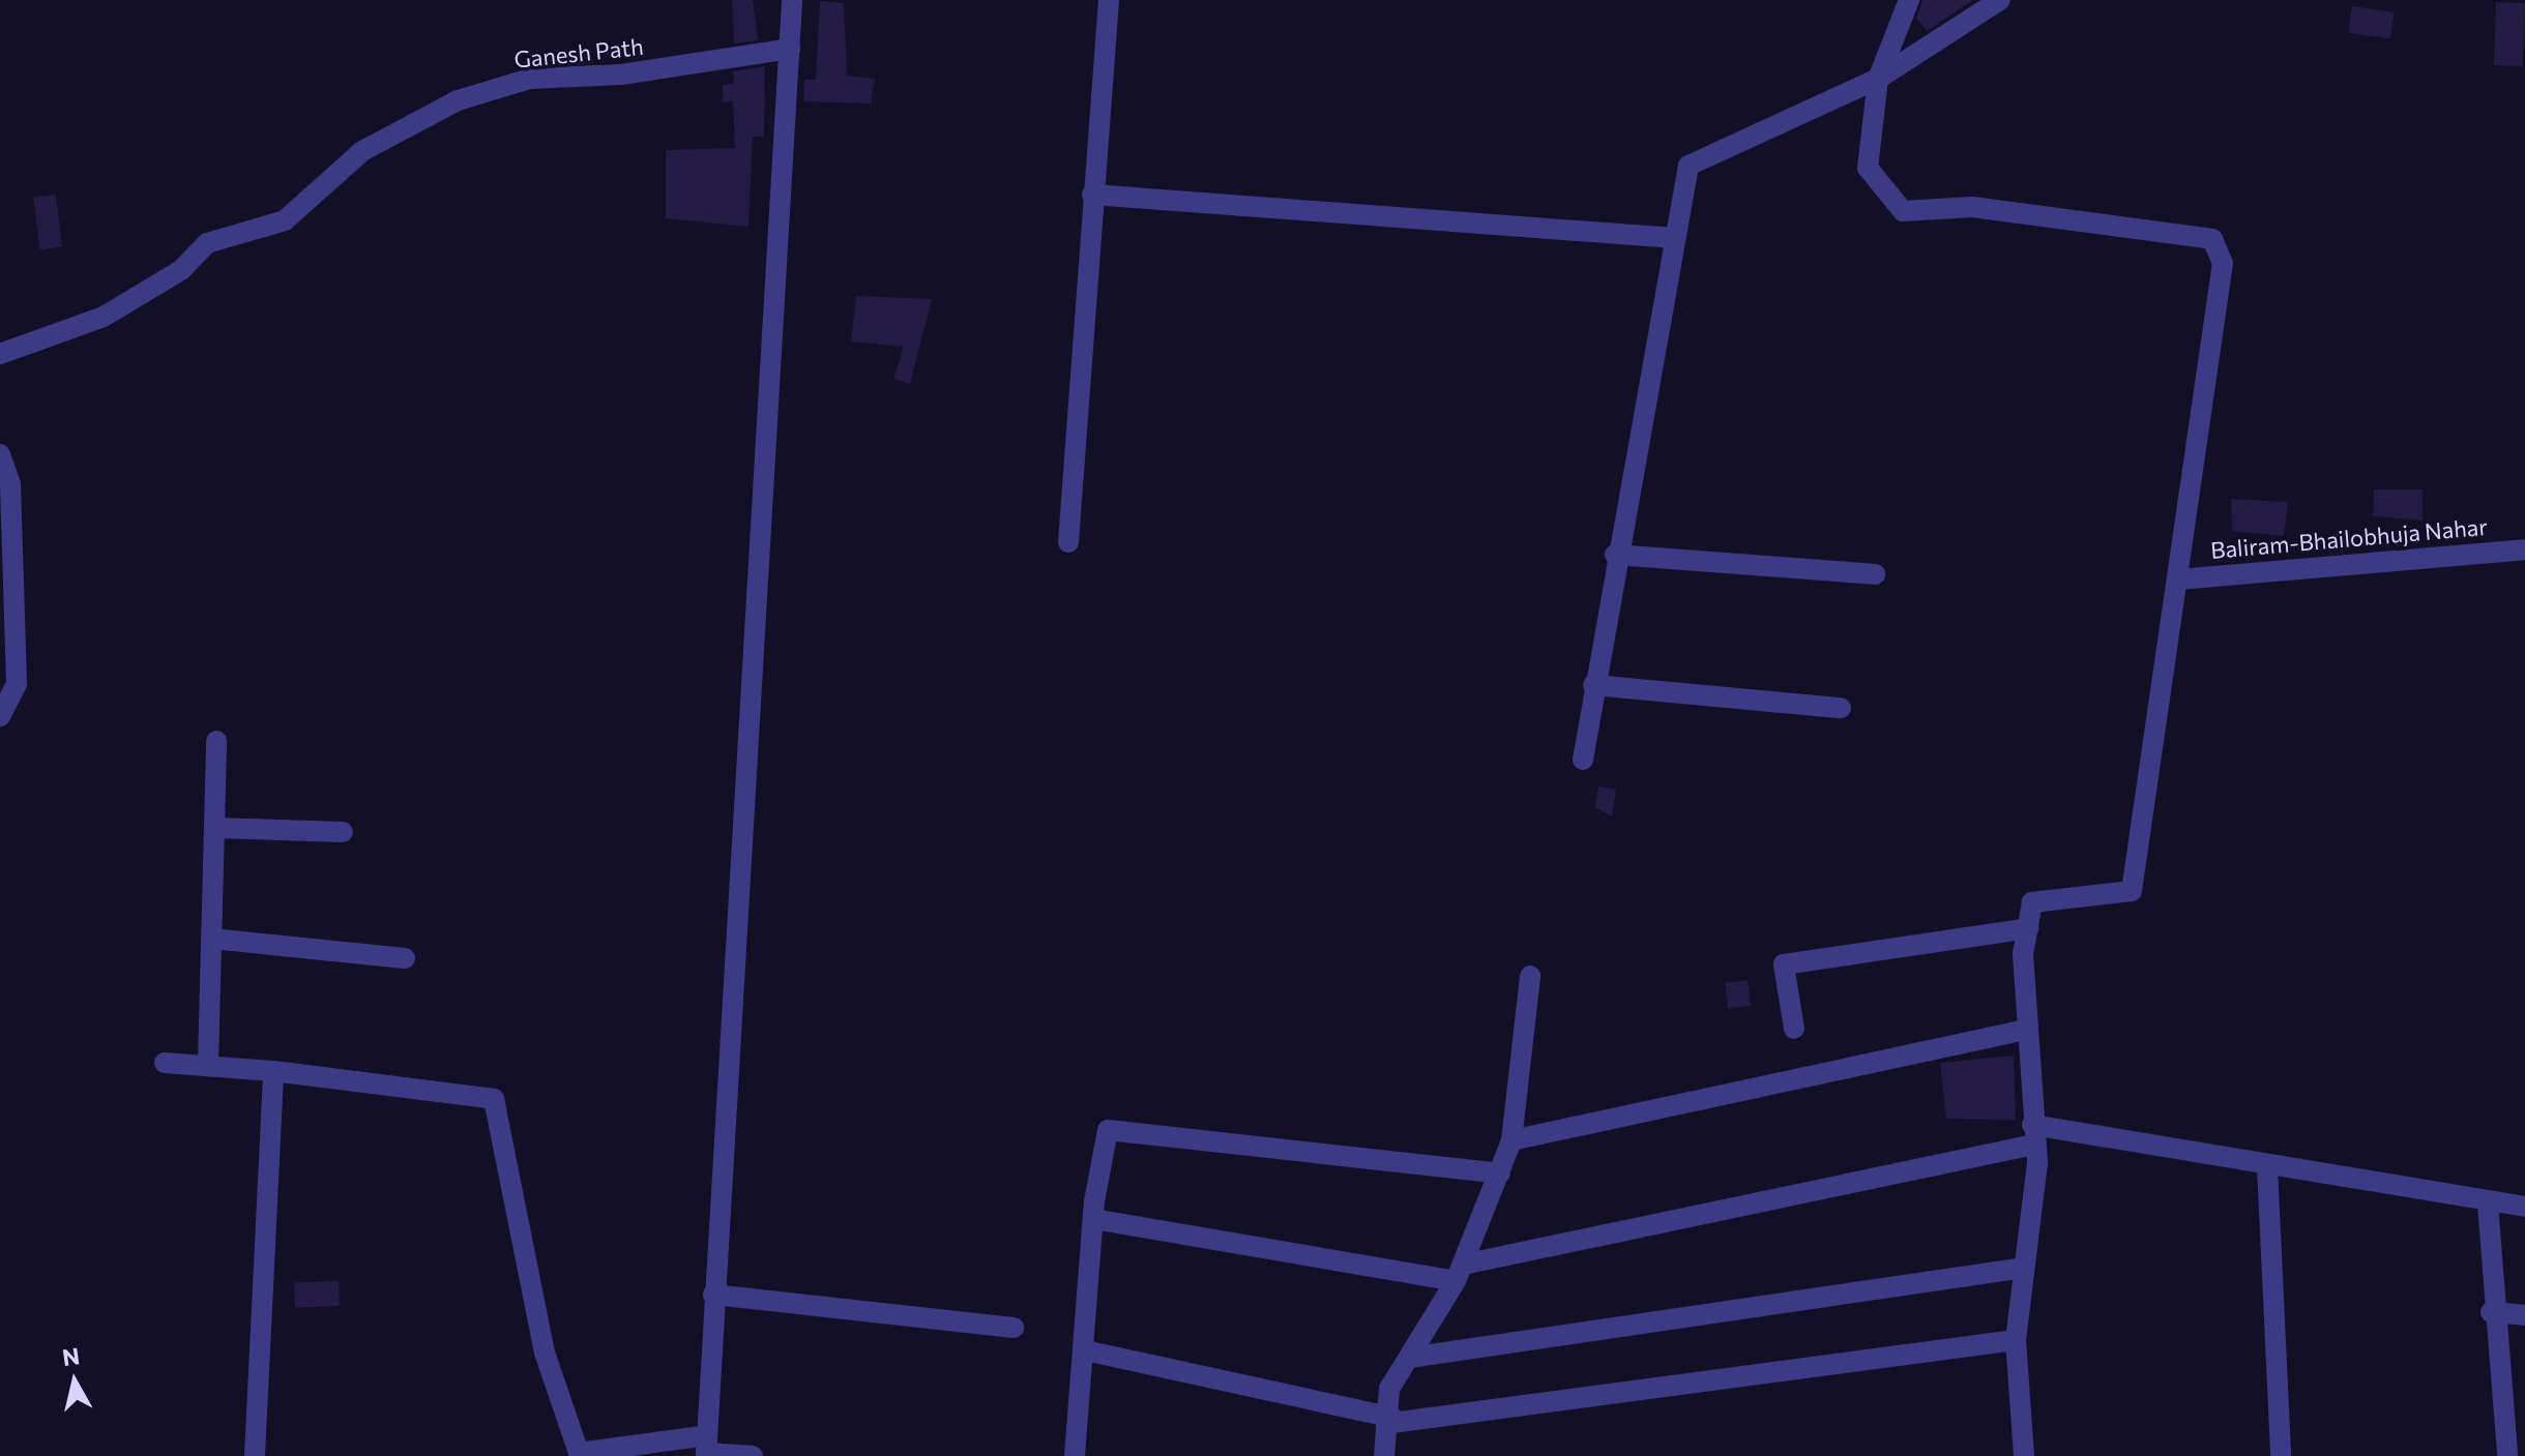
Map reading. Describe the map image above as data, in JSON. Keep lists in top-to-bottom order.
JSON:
{
  "streets": {
    "street": ["Ganesh Path", "Baliram-Bhailobhuja Nahar"]
  },
  "north": "top"
}
